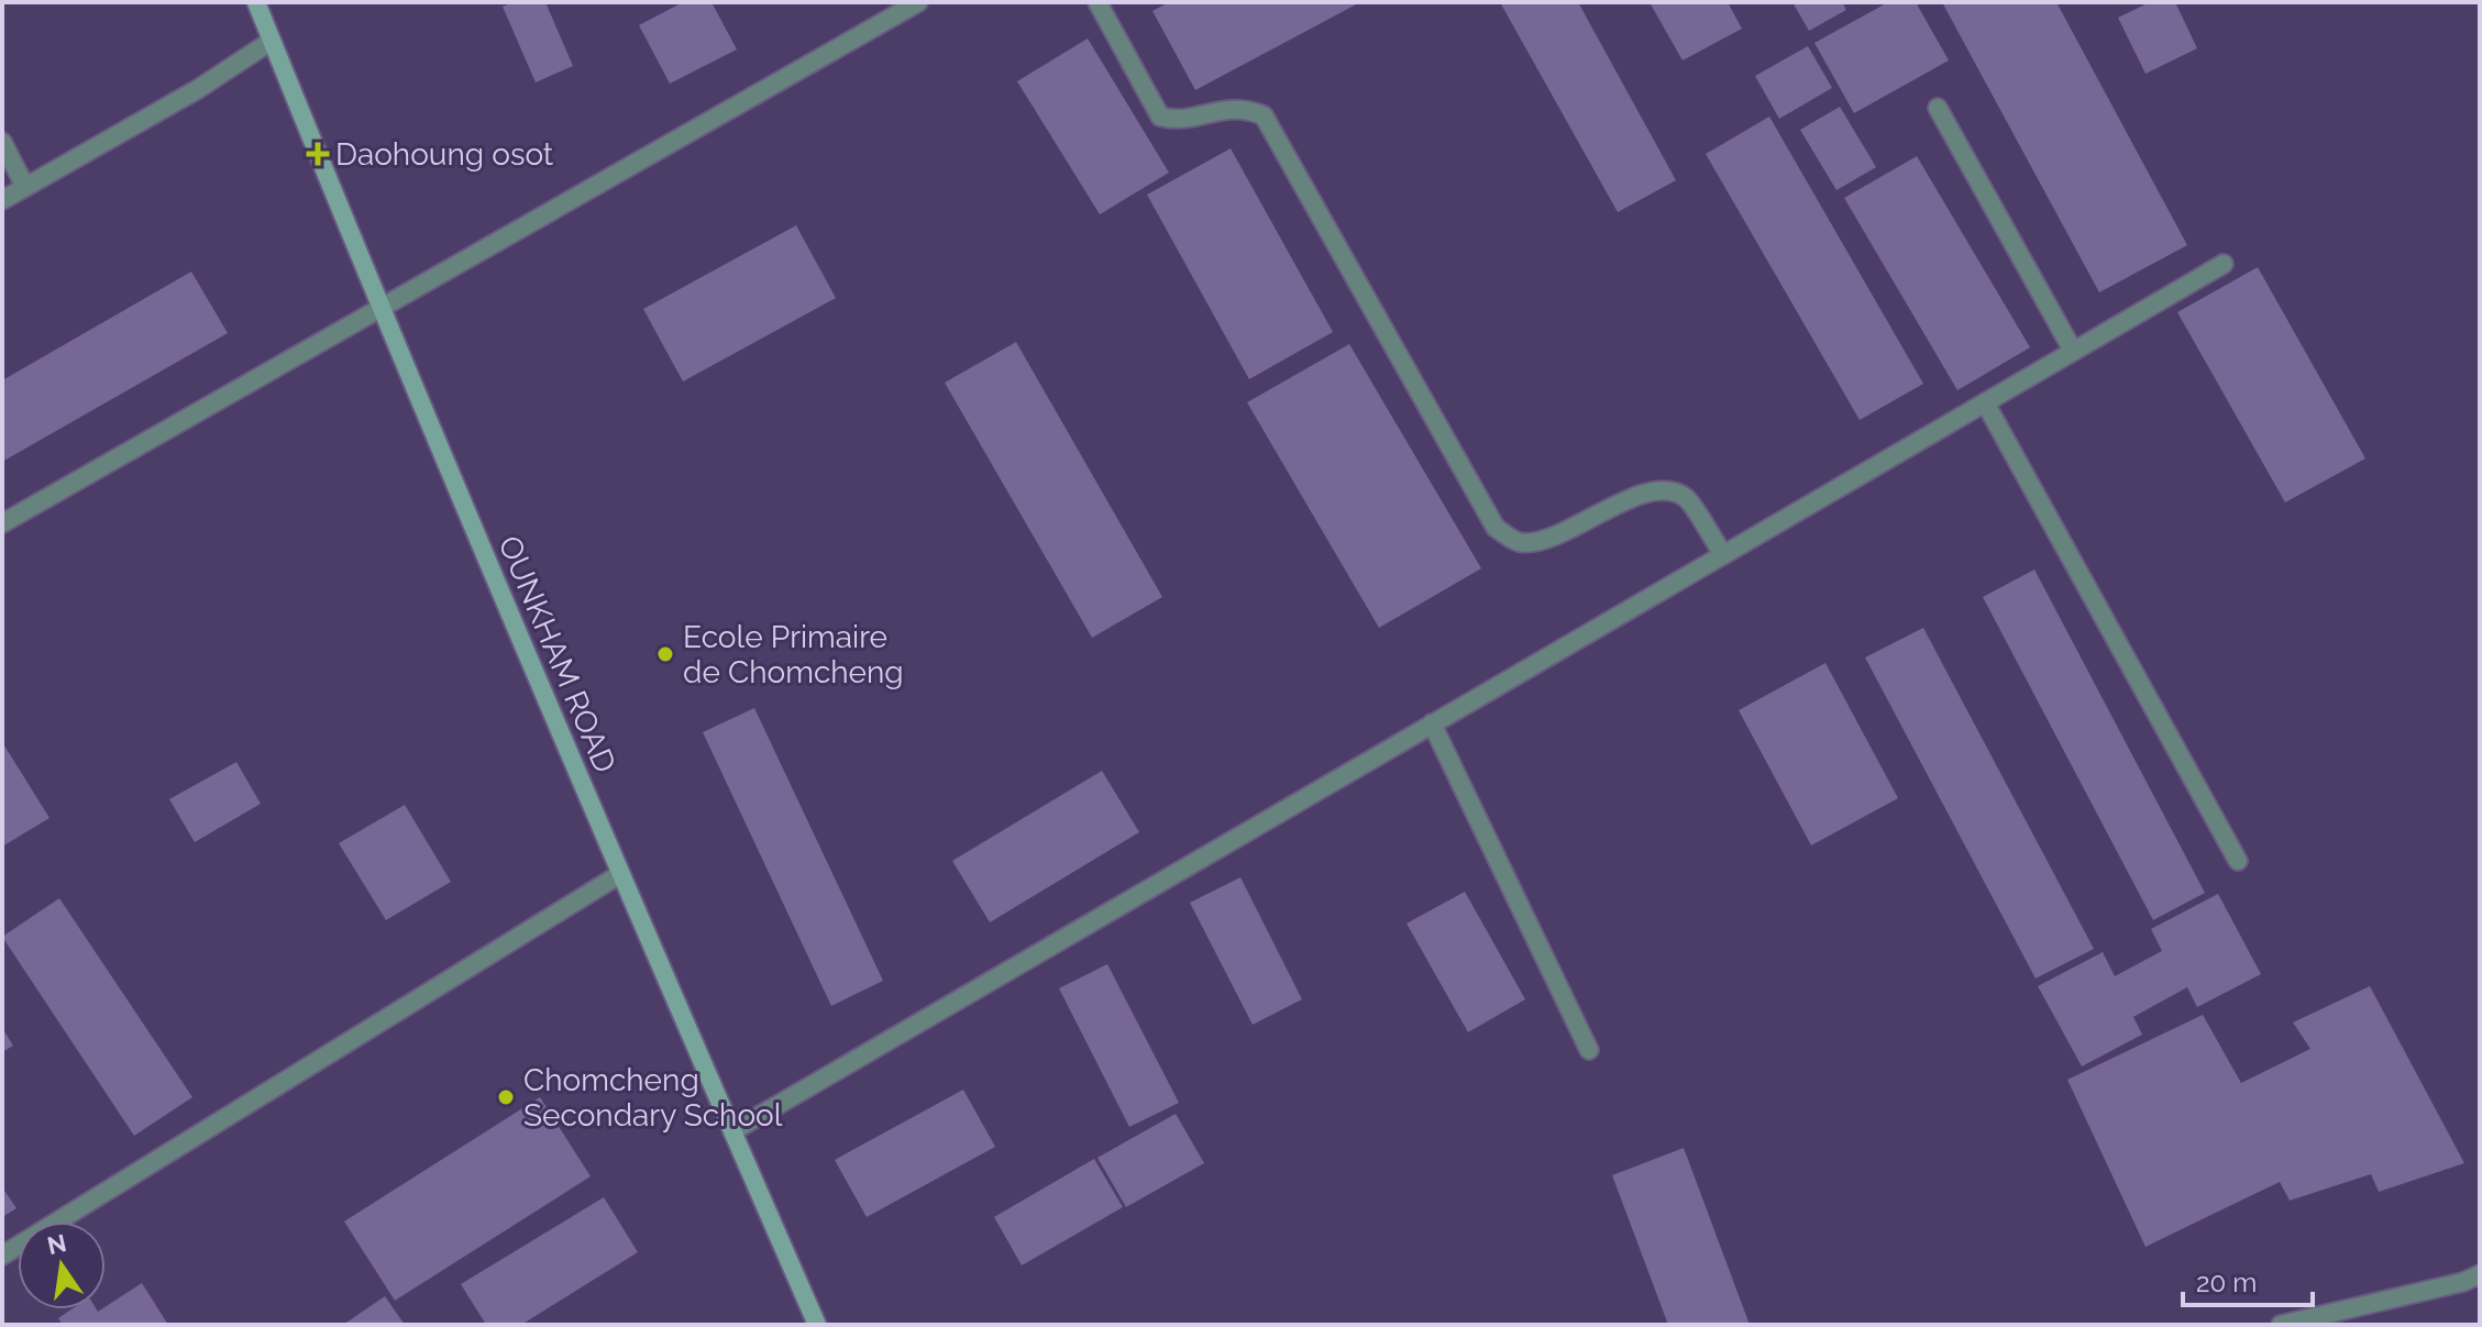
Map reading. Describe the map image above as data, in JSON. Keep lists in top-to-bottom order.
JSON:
{
  "streets": {
    "street": ["OUNKHAM ROAD"]
  },
  "places": {
    "health": ["Daohoung osot"],
    "other": ["Ecole Primaire de Chomcheng", "Chomcheng Secondary School"]
  },
  "scale_bar": "20 m",
  "north": "top"
}
